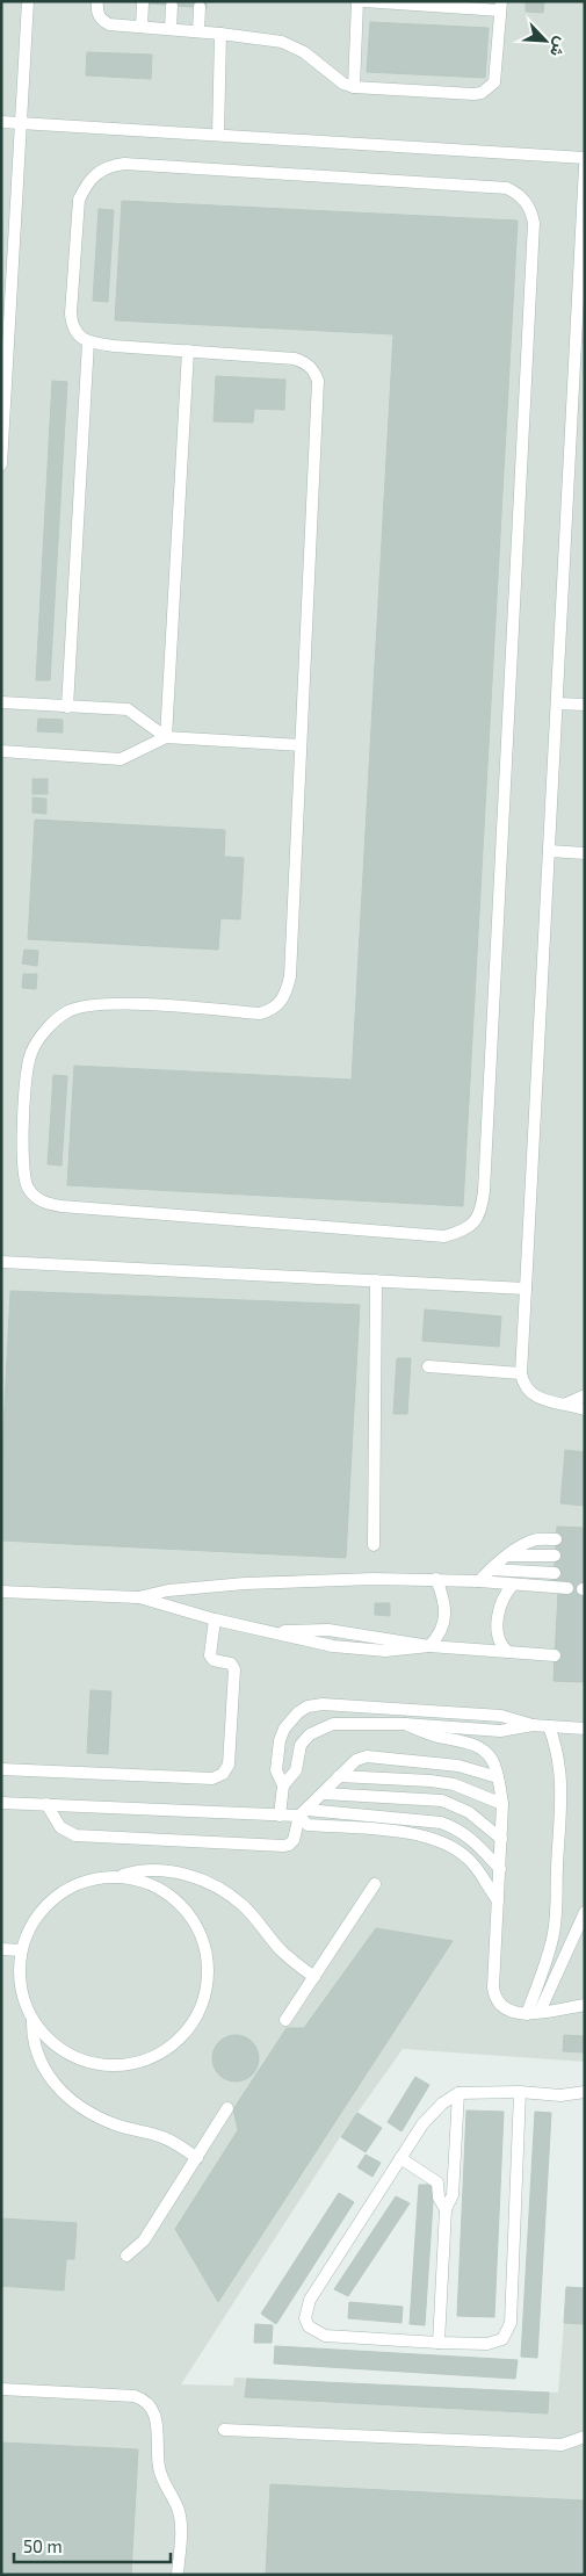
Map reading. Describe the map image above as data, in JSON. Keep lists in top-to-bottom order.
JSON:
{
  "scale_bar": "50 m",
  "north": "bottom right"
}
